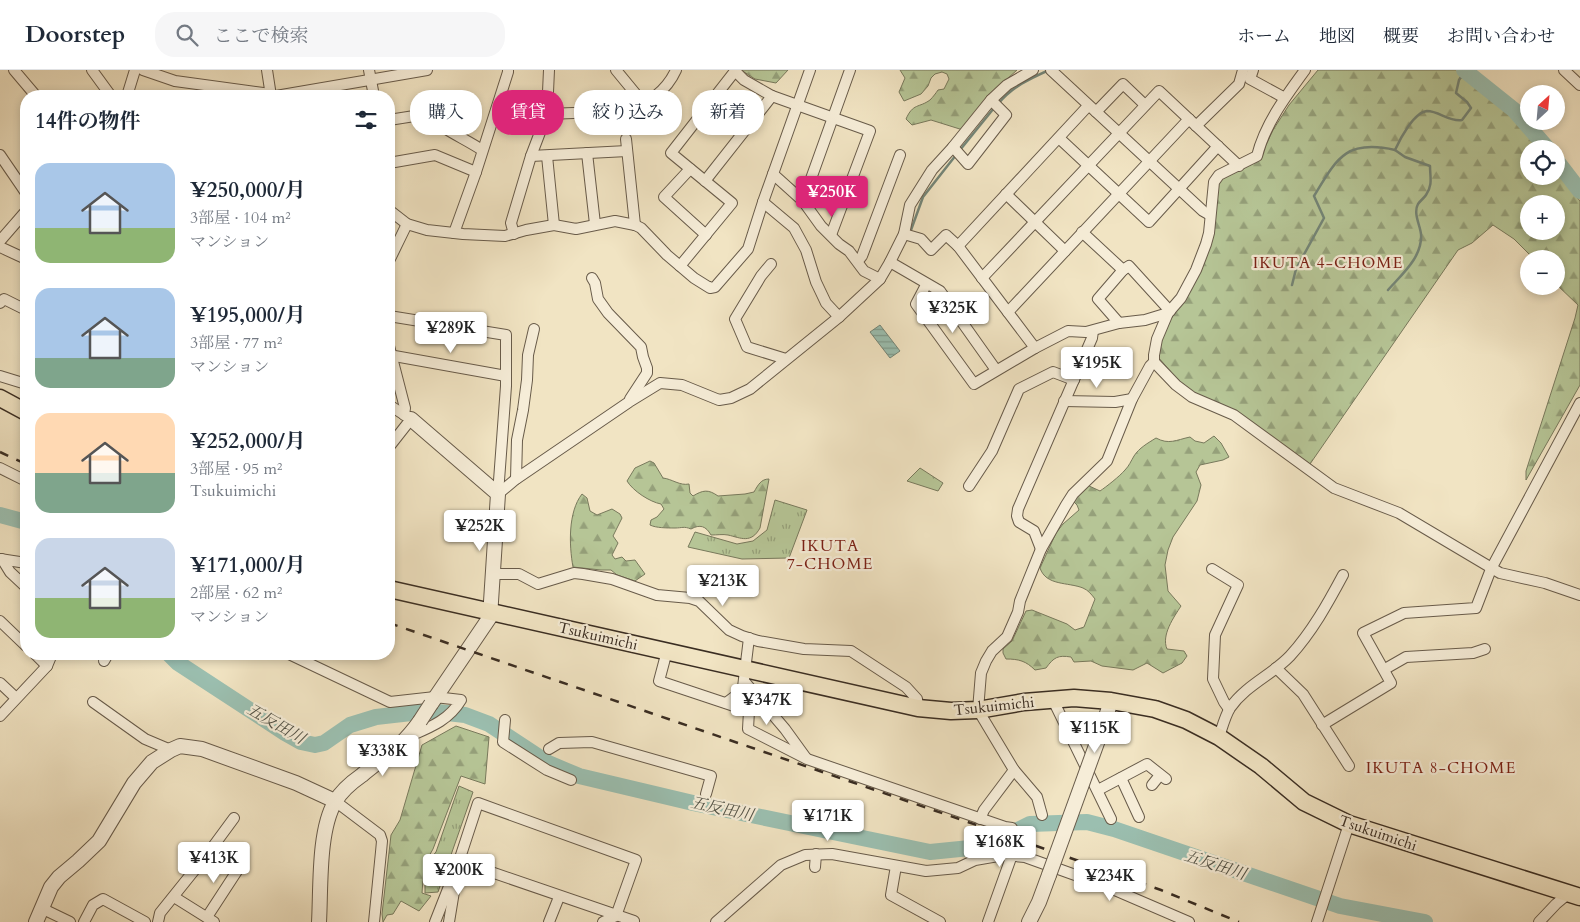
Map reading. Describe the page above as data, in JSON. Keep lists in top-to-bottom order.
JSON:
{
  "streets": {
    "main road": ["Tsukuimichi"]
  },
  "districts": ["IKUTA 4-CHOME", "IKUTA 7-CHOME", "IKUTA 8-CHOME"],
  "water": ["五反田川"],
  "north": "top right",
  "page": {
    "header": "Doorstep",
    "search": "ここで検索",
    "nav": [
      "ホーム",
      "地図",
      "概要",
      "お問い合わせ"
    ],
    "map_buttons": ["+", "−"],
    "chip": [
      "購入",
      "賃貸",
      "絞り込み",
      "新着"
    ],
    "heading": "14件の物件",
    "list": [
      {
        "name": "¥250,000/月",
        "note": "3部屋 · 104 m² · マンション"
      },
      {
        "name": "¥195,000/月",
        "note": "3部屋 · 77 m² · マンション"
      },
      {
        "name": "¥252,000/月",
        "note": "3部屋 · 95 m² · Tsukuimichi"
      },
      {
        "name": "¥171,000/月",
        "note": "2部屋 · 62 m² · マンション"
      }
    ],
    "price": [
      "¥250K",
      "¥325K",
      "¥289K",
      "¥195K",
      "¥252K",
      "¥213K",
      "¥347K",
      "¥115K",
      "¥338K",
      "¥171K",
      "¥168K",
      "¥413K",
      "¥200K",
      "¥234K"
    ]
  }
}
